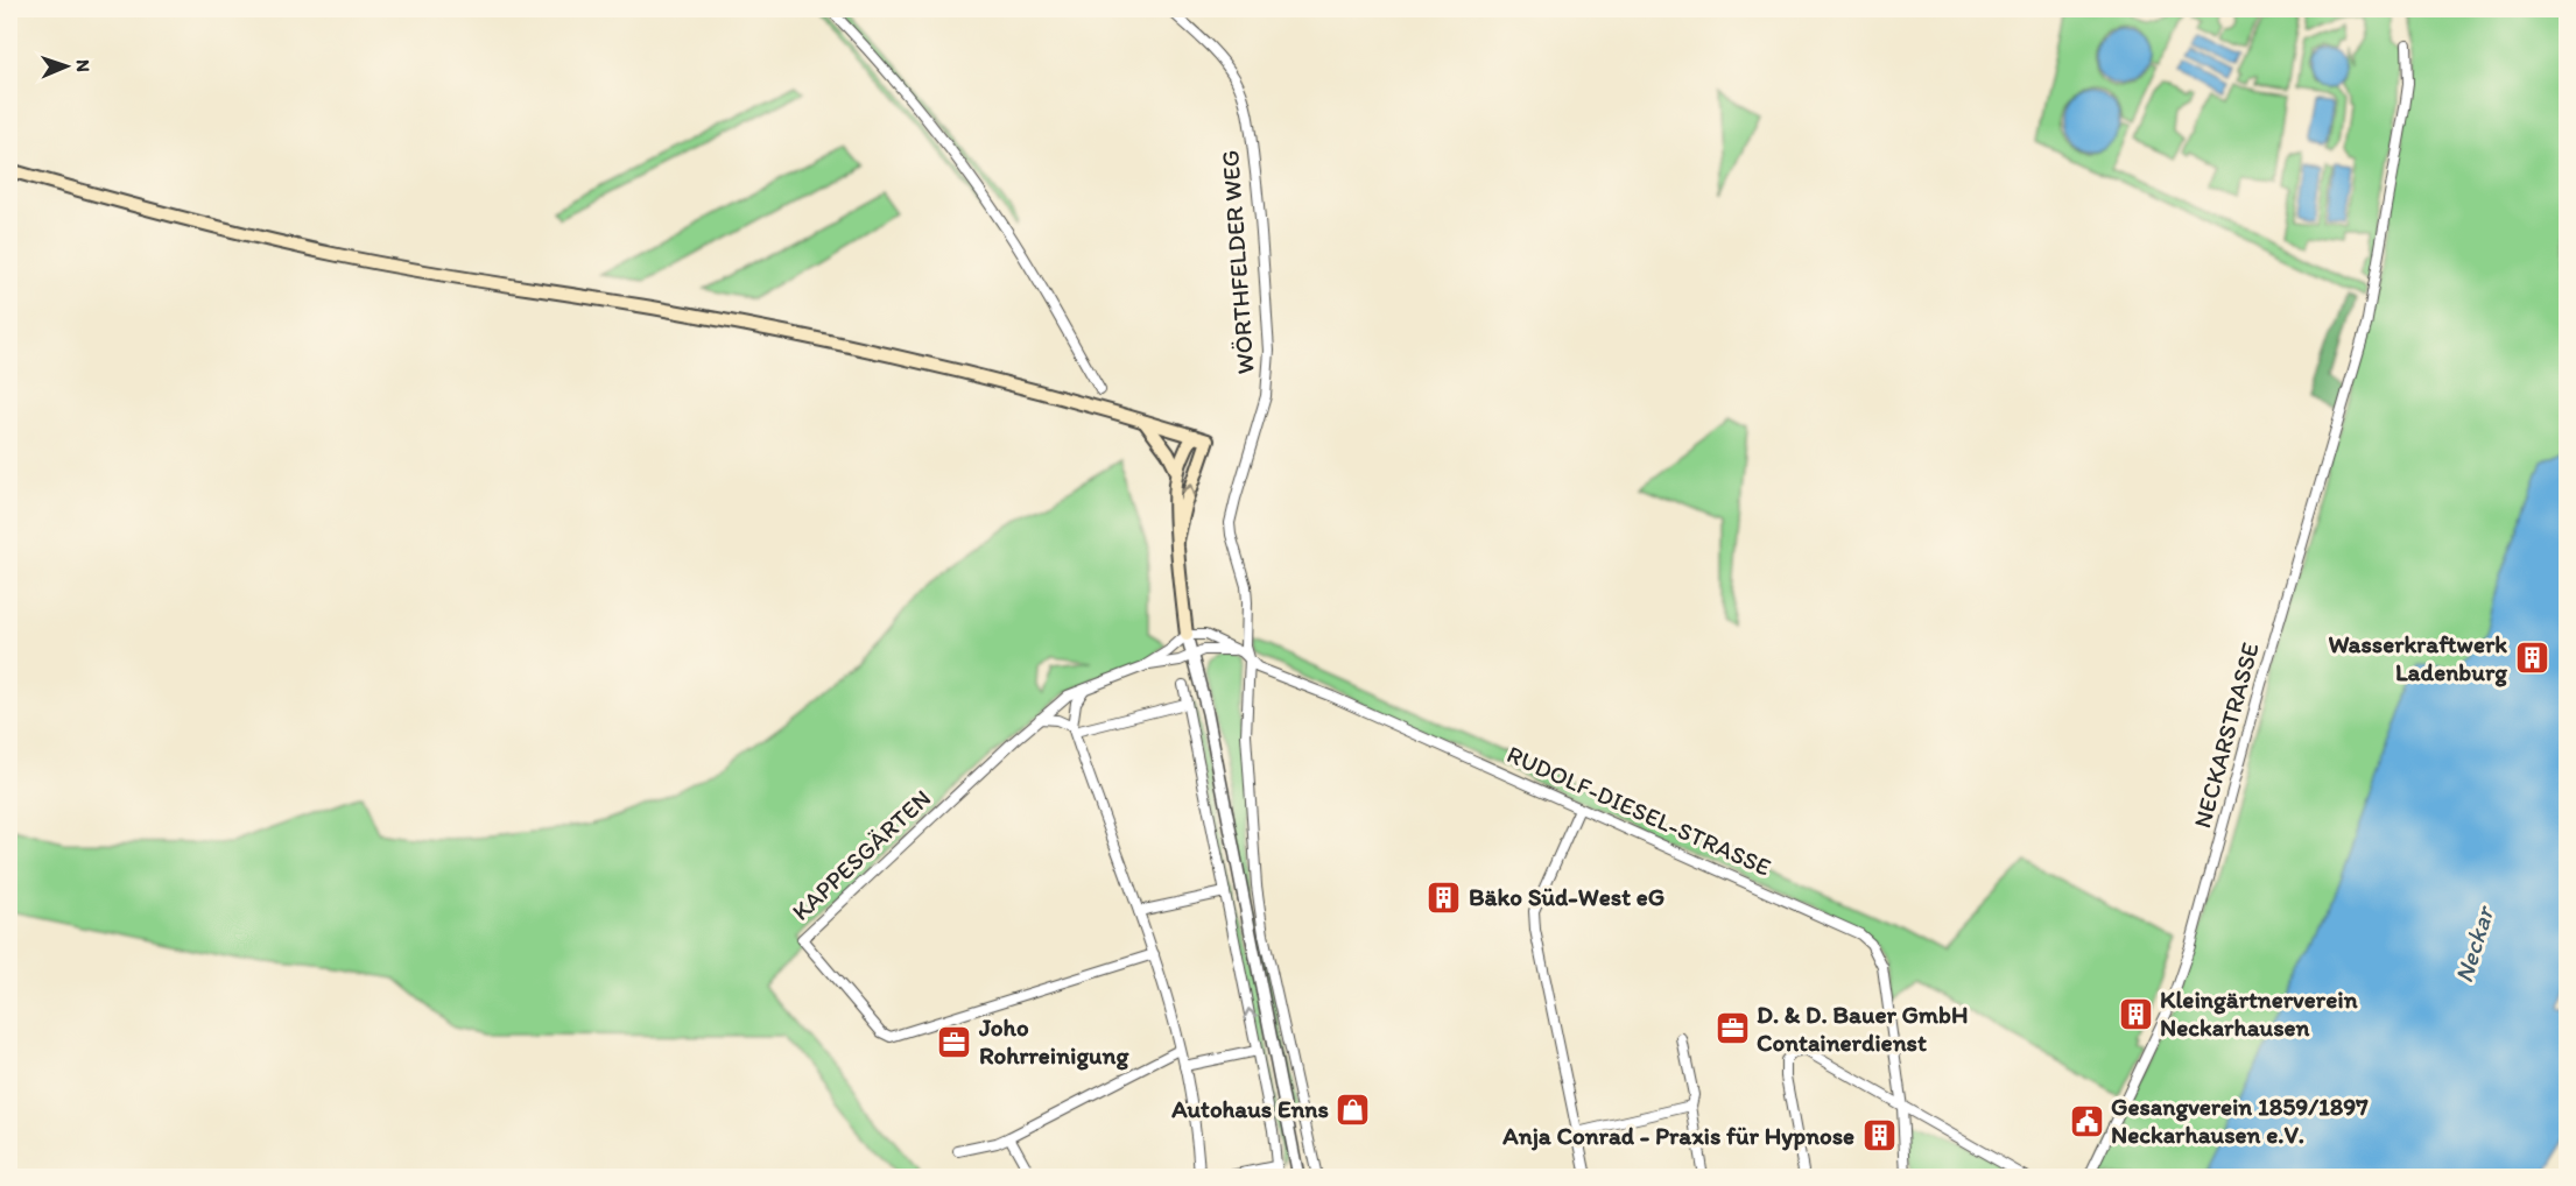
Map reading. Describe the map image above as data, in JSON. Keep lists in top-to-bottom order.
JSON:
{
  "streets": {
    "street": [
      "WÖRTHFELDER WEG",
      "NECKARSTRASSE",
      "RUDOLF-DIESEL-STRASSE",
      "KAPPESGÄRTEN"
    ]
  },
  "crossings": [
    ["WÖRTHFELDER WEG", "RUDOLF-DIESEL-STRASSE"],
    ["RUDOLF-DIESEL-STRASSE", "KAPPESGÄRTEN"]
  ],
  "water": ["Neckar"],
  "places": {
    "building": [
      "Wasserkraftwerk Ladenburg",
      "Bäko Süd-West eG",
      "Kleingärtnerverein Neckarhausen",
      "Anja Conrad - Praxis für Hypnose"
    ],
    "office": ["D. & D. Bauer GmbH Containerdienst", "Joho Rohrreinigung"],
    "shop": ["Autohaus Enns"],
    "public building": ["Gesangverein 1859/1897 Neckarhausen e.V."]
  },
  "north": "right"
}
